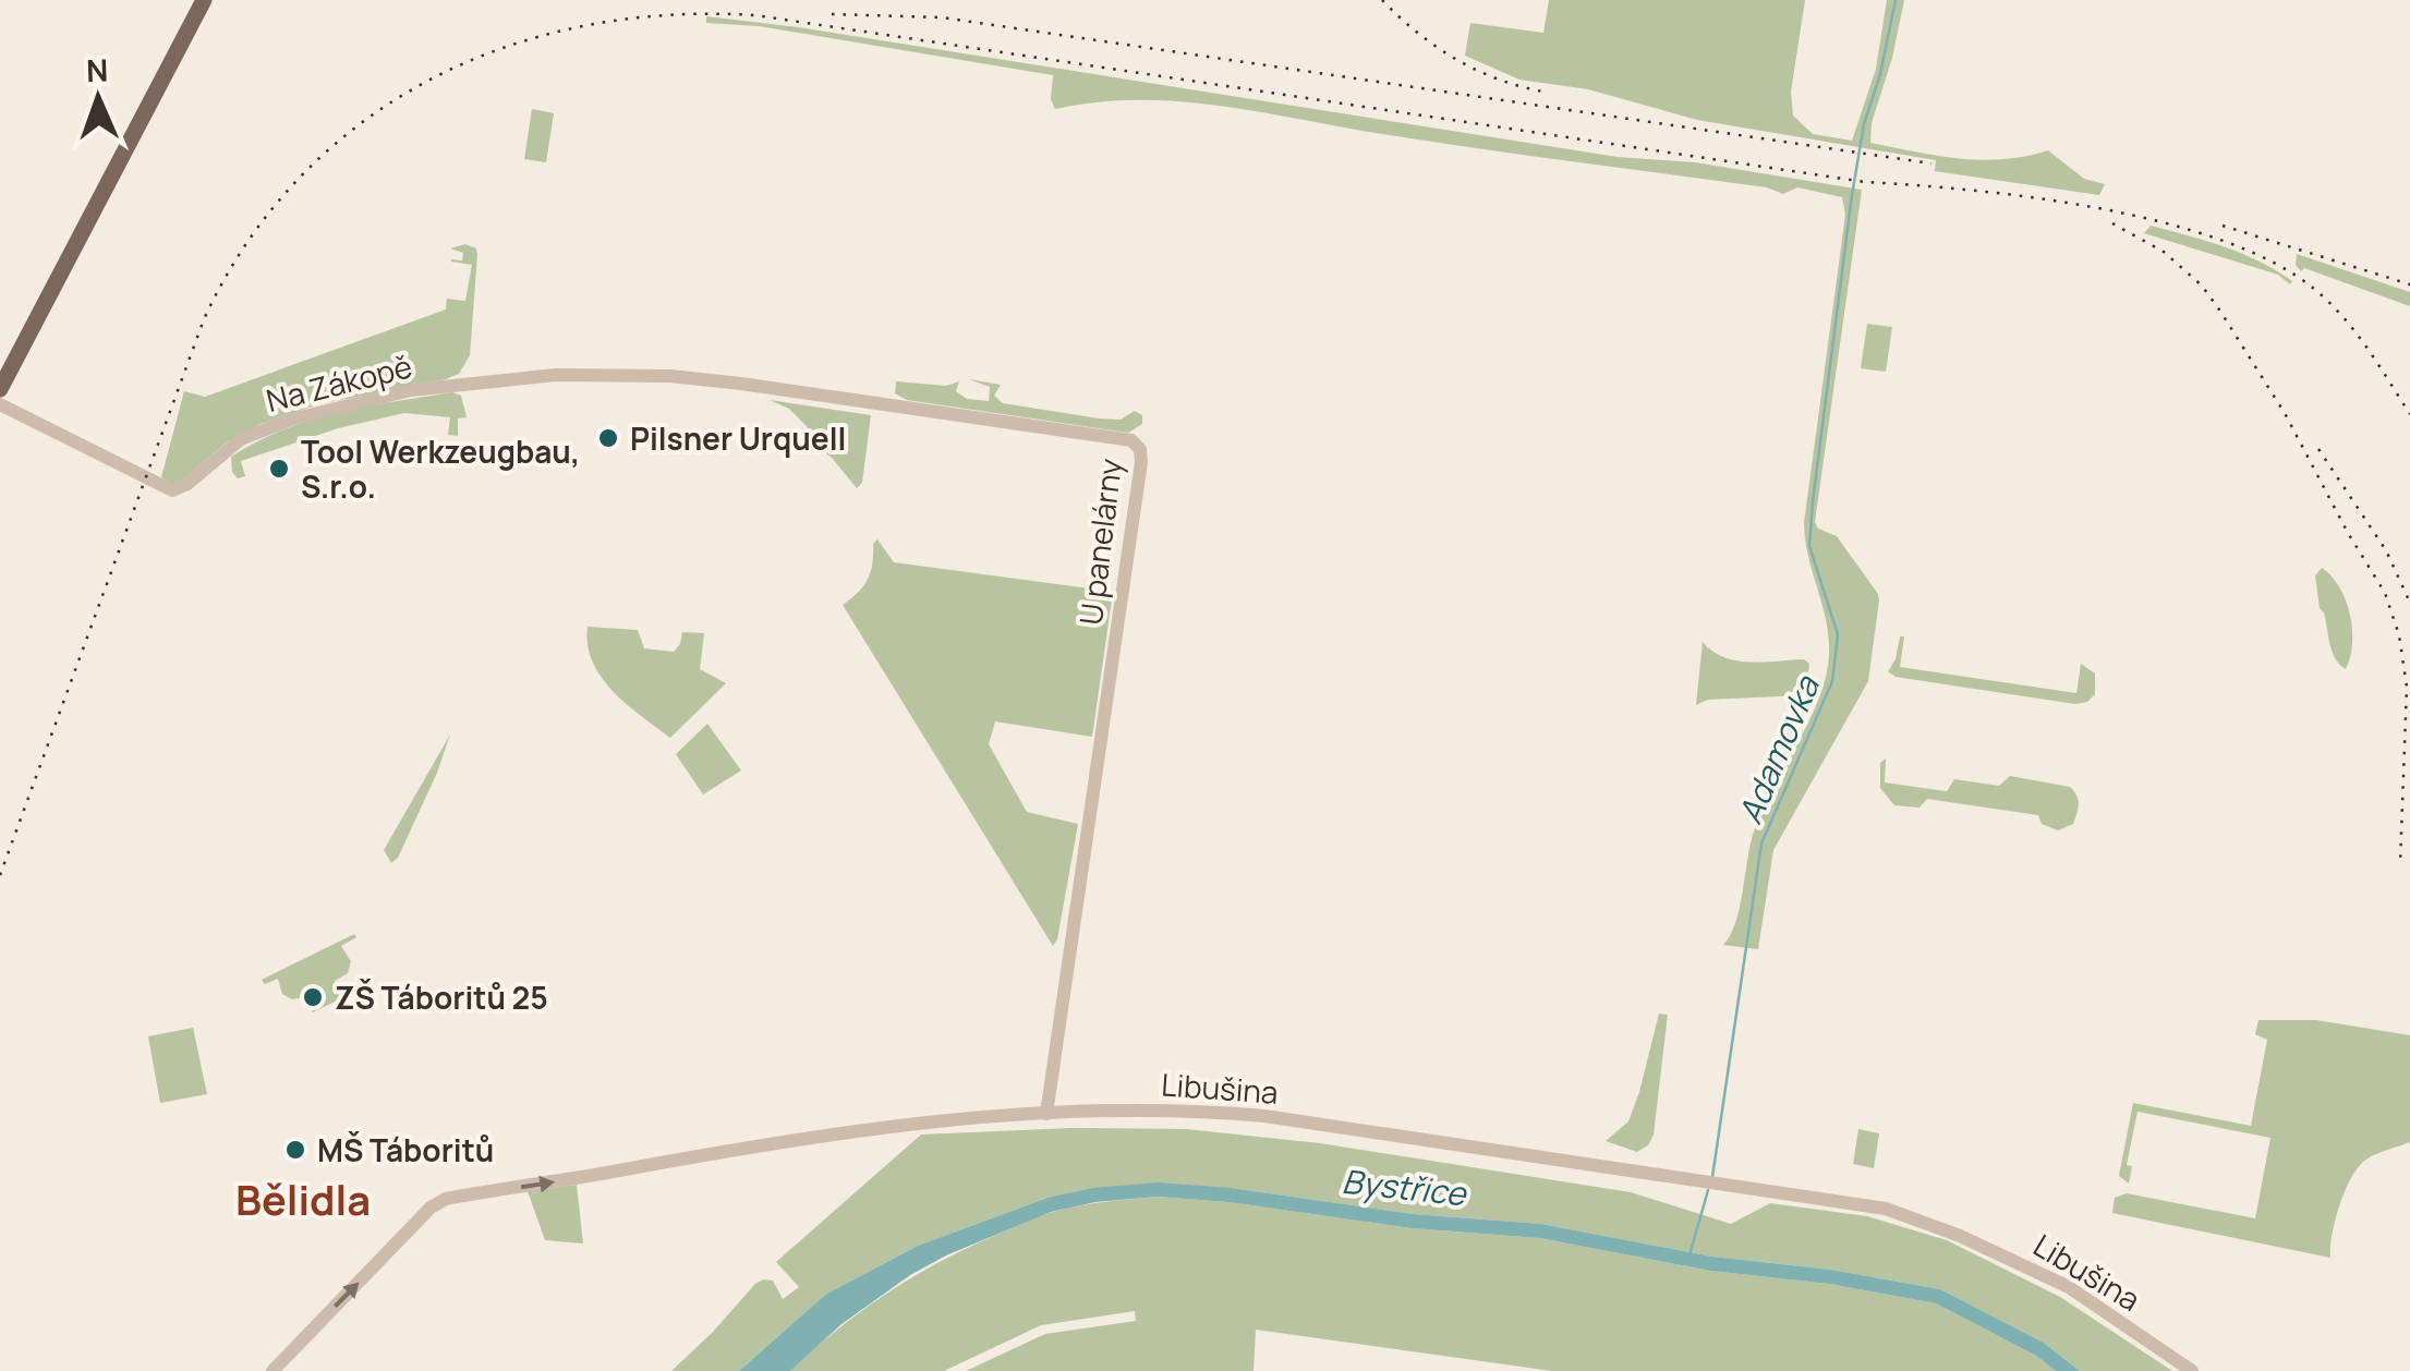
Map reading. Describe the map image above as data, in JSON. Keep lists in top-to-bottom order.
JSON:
{
  "streets": {
    "street": ["Na Zákopě", "U panelárny", "Libušina"]
  },
  "crossings": [
    ["Na Zákopě", "U panelárny"],
    ["U panelárny", "Libušina"]
  ],
  "one_way": ["Libušina"],
  "districts": ["Bělidla"],
  "water": ["Adamovka", "Bystřice"],
  "places": [
    "Pilsner Urquell",
    "Tool Werkzeugbau, S.r.o.",
    "ZŠ Táboritů 25",
    "MŠ Táboritů"
  ],
  "north": "top"
}
